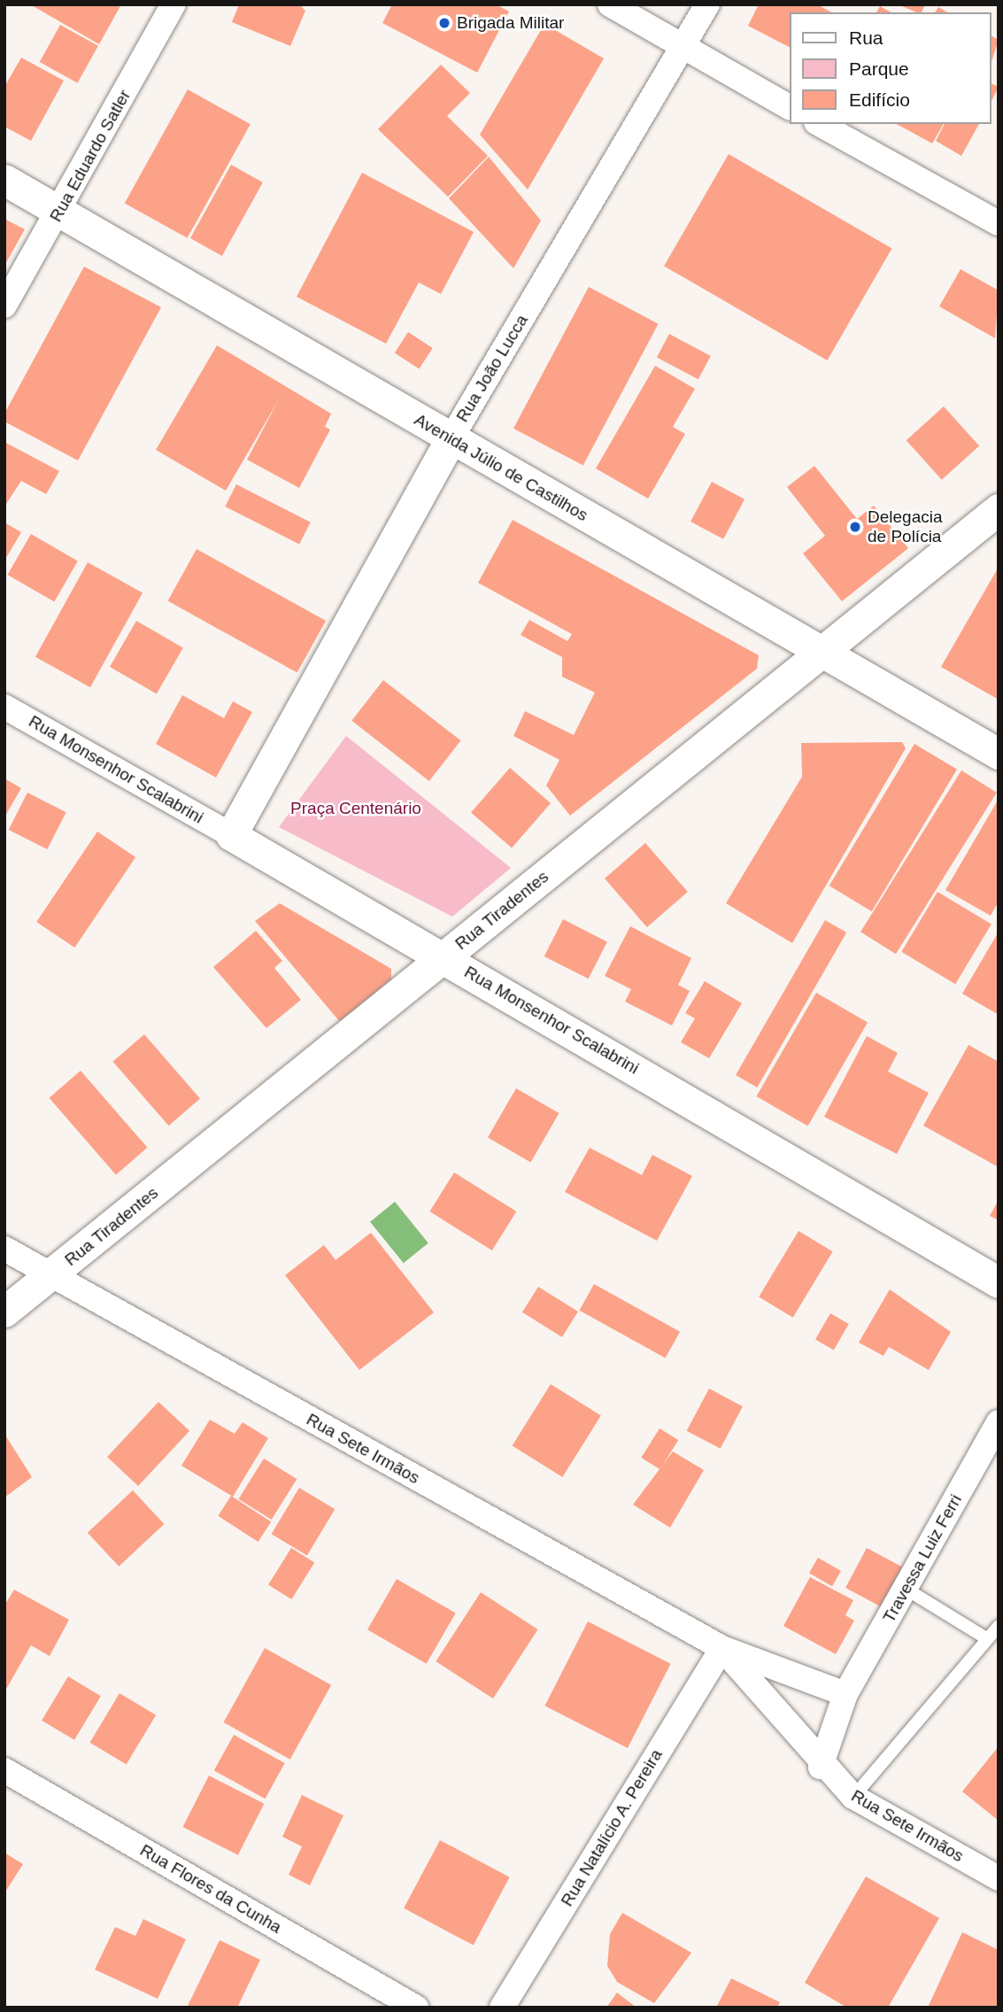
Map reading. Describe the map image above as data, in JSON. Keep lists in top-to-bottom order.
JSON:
{
  "streets": {
    "street": [
      "Rua Eduardo Satler",
      "Rua João Lucca",
      "Avenida Júlio de Castilhos",
      "Rua Monsenhor Scalabrini",
      "Rua Tiradentes",
      "Rua Sete Irmãos",
      "Travessa Luiz Ferri",
      "Rua Natalício A. Pereira",
      "Rua Flores da Cunha"
    ]
  },
  "crossings": [
    ["Rua Eduardo Satler", "Avenida Júlio de Castilhos"],
    ["Rua João Lucca", "Avenida Júlio de Castilhos"],
    ["Rua João Lucca", "Rua Monsenhor Scalabrini"],
    ["Avenida Júlio de Castilhos", "Rua Tiradentes"],
    ["Rua Monsenhor Scalabrini", "Rua Tiradentes"],
    ["Rua Tiradentes", "Rua Sete Irmãos"],
    ["Rua Sete Irmãos", "Travessa Luiz Ferri"],
    ["Rua Sete Irmãos", "Rua Natalício A. Pereira"]
  ],
  "parks": ["Praça Centenário"],
  "places": ["Brigada Militar", "Delegacia de Polícia"],
  "legend": ["Rua", "Parque", "Edifício"]
}
